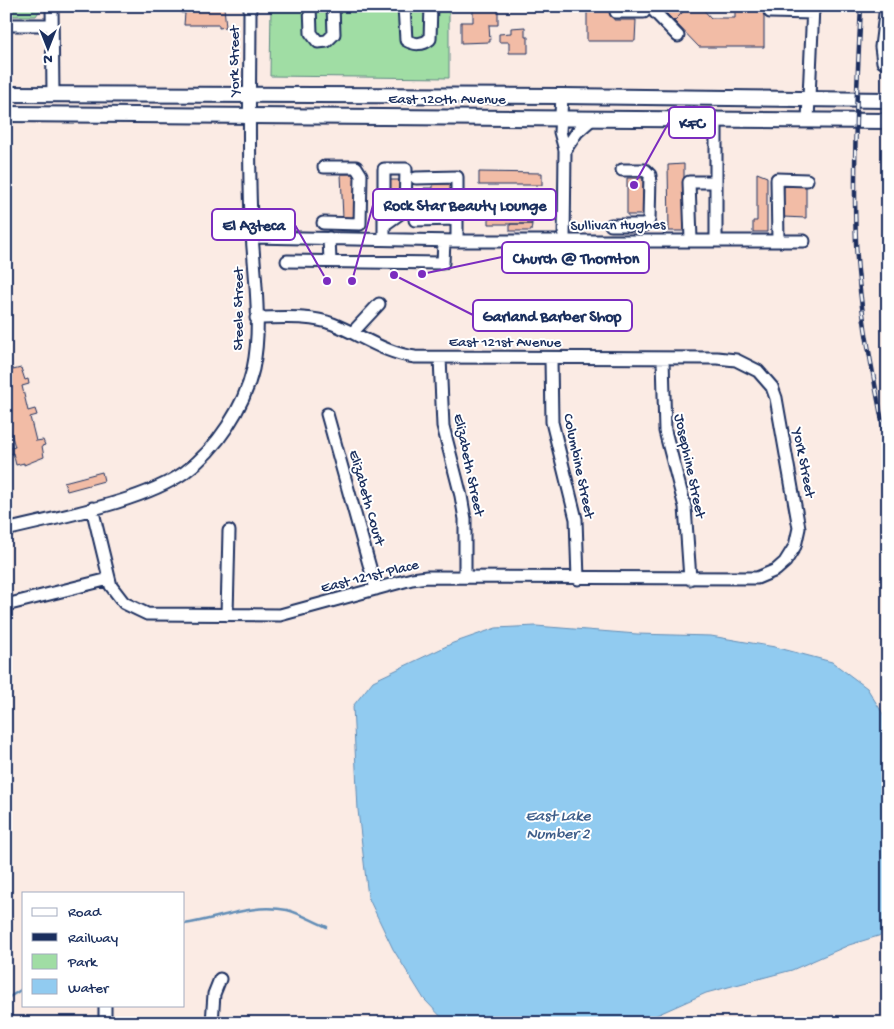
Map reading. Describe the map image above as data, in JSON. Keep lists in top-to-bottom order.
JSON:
{
  "streets": {
    "main road": ["East 120th Avenue"],
    "street": [
      "York Street",
      "Sullivan Hughes",
      "Steele Street",
      "East 121st Avenue",
      "Elizabeth Street",
      "Columbine Street",
      "Josephine Street",
      "Elizabeth Court",
      "East 121st Place"
    ]
  },
  "crossings": [
    ["York Street", "East 120th Avenue"],
    ["York Street", "Steele Street"],
    ["York Street", "East 121st Avenue"],
    ["York Street", "East 121st Place"],
    ["East 120th Avenue", "Steele Street"],
    ["Sullivan Hughes", "Steele Street"],
    ["Steele Street", "East 121st Avenue"],
    ["Steele Street", "East 121st Place"],
    ["East 121st Avenue", "Elizabeth Street"],
    ["East 121st Avenue", "Columbine Street"],
    ["East 121st Avenue", "Josephine Street"],
    ["Elizabeth Street", "East 121st Place"],
    ["Columbine Street", "East 121st Place"],
    ["Josephine Street", "East 121st Place"],
    ["Elizabeth Court", "East 121st Place"]
  ],
  "water": ["East Lake Number 2"],
  "places": [
    "KFC",
    "Church @ Thornton",
    "Garland Barber Shop",
    "El Azteca",
    "Rock Star Beauty Lounge"
  ],
  "legend": [
    "Road",
    "Railway",
    "Park",
    "Water"
  ],
  "north": "bottom"
}
